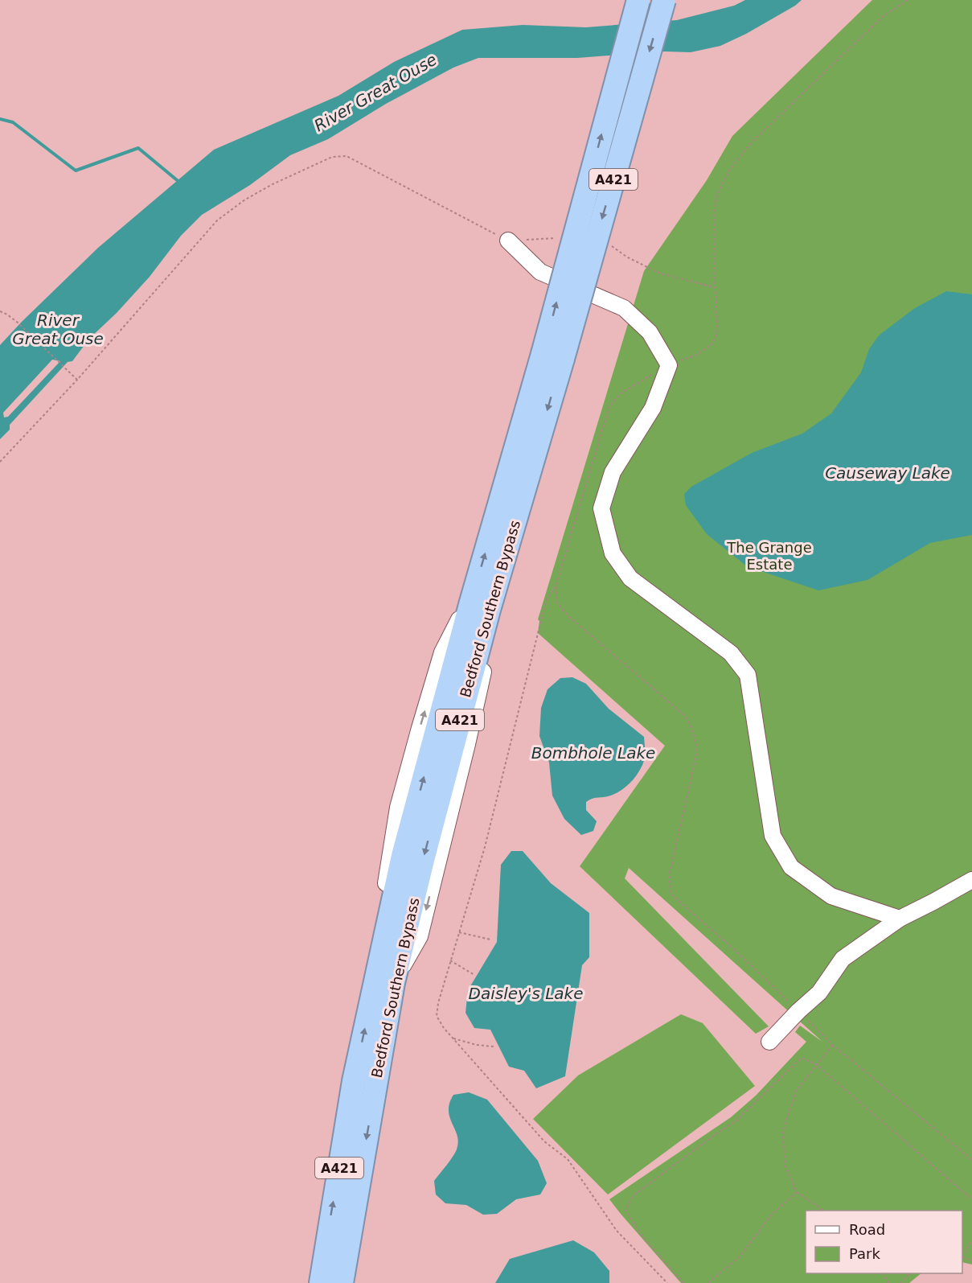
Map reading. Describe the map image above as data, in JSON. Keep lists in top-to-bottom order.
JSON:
{
  "streets": {
    "highway": ["A421", "Bedford Southern Bypass"]
  },
  "water": [
    "River Great Ouse",
    "Causeway Lake",
    "Bombhole Lake",
    "Daisley's Lake"
  ],
  "parks": ["The Grange Estate"],
  "legend": ["Road", "Park"]
}
